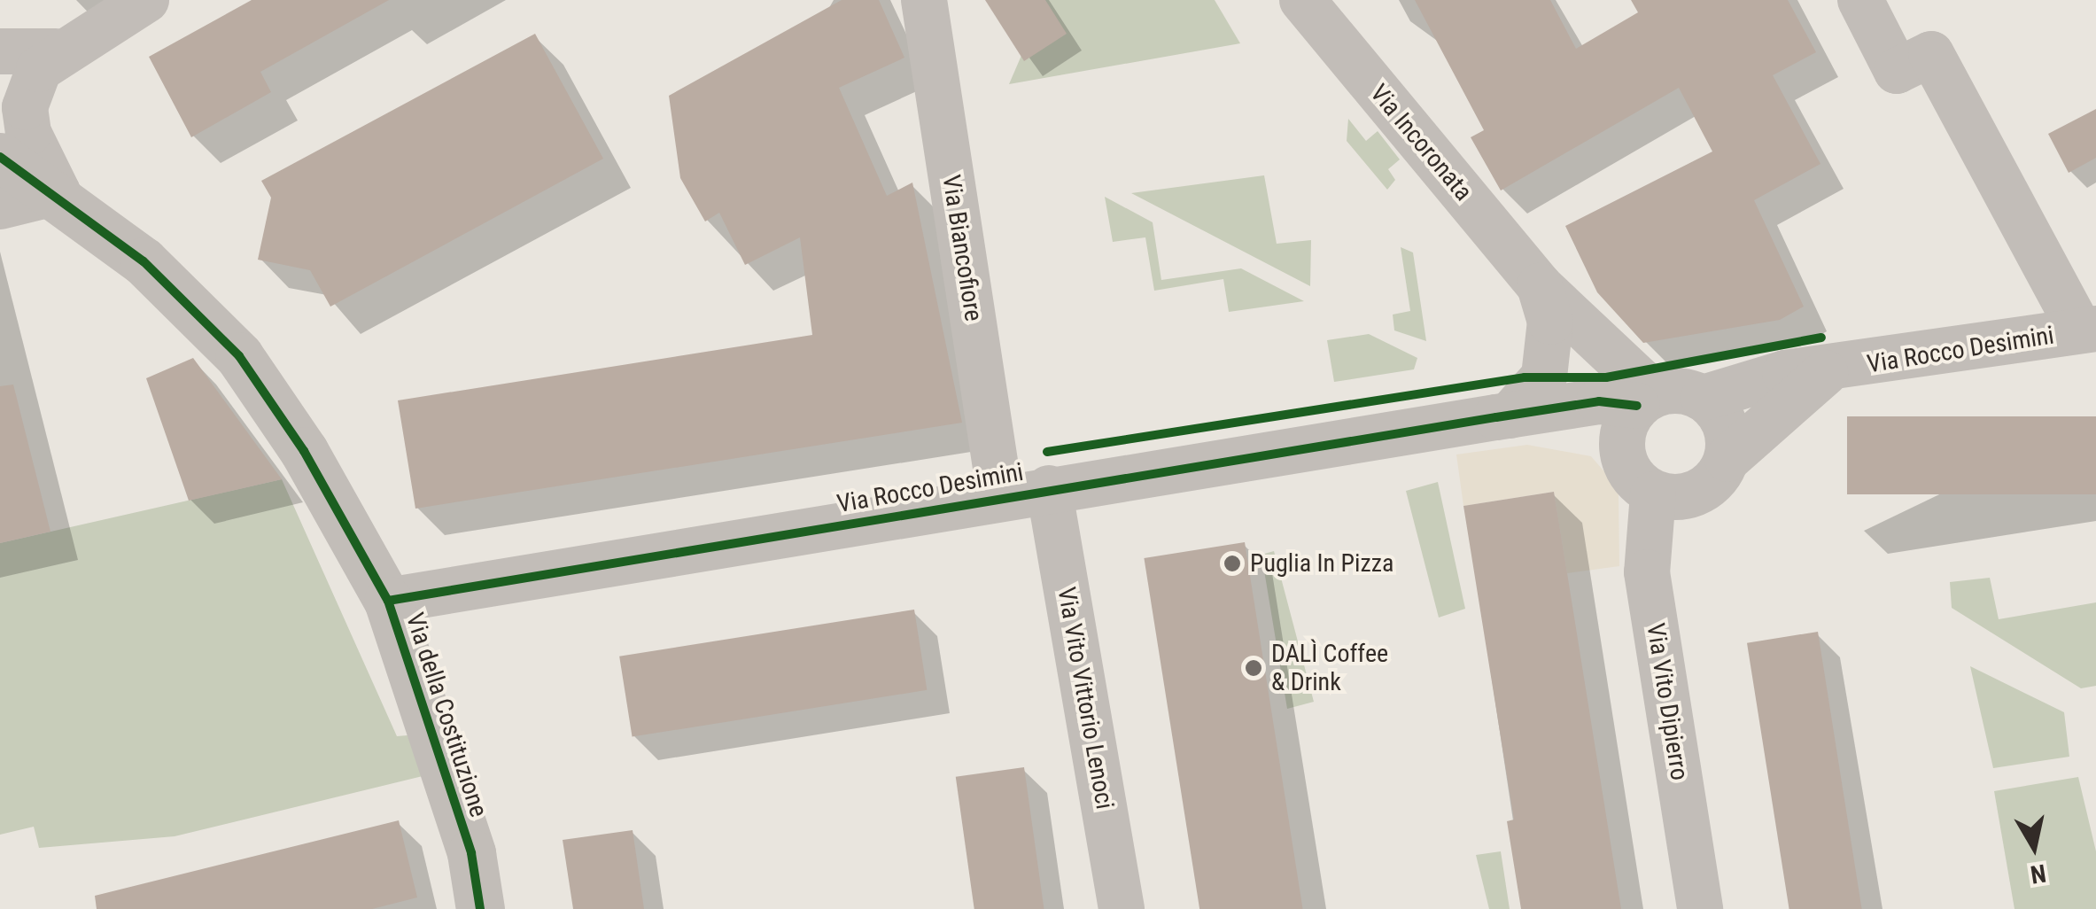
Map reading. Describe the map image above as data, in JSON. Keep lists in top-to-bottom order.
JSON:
{
  "streets": {
    "street": [
      "Via Incoronata",
      "Via Biancofiore",
      "Via Rocco Desimini",
      "Via Vito Vittorio Lenoci",
      "Via Vito Dipierro",
      "Via della Costituzione"
    ]
  },
  "crossings": [
    ["Via Incoronata", "Via Rocco Desimini"],
    ["Via Incoronata", "Via Vito Dipierro"],
    ["Via Biancofiore", "Via Rocco Desimini"],
    ["Via Rocco Desimini", "Via Vito Vittorio Lenoci"],
    ["Via Rocco Desimini", "Via Vito Dipierro"],
    ["Via Rocco Desimini", "Via della Costituzione"]
  ],
  "places": ["Puglia In Pizza", "DALÌ Coffee & Drink"],
  "north": "bottom"
}
